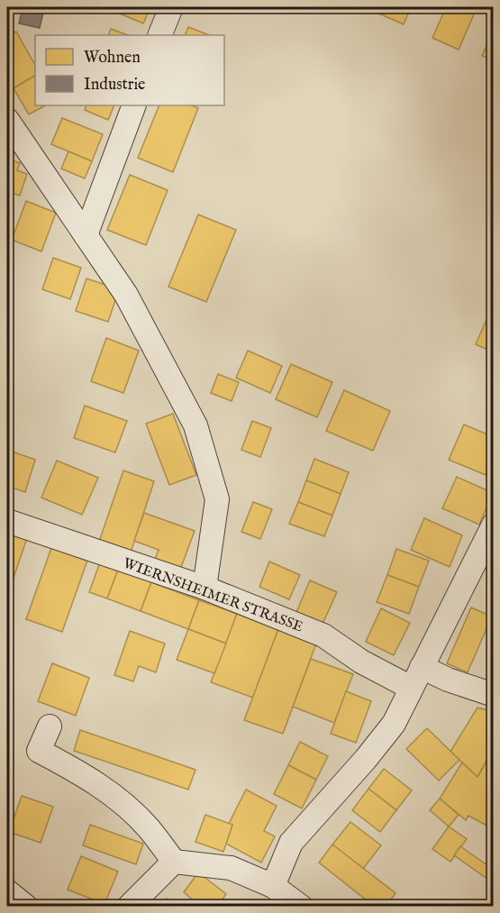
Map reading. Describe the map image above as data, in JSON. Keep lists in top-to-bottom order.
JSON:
{
  "streets": {
    "street": ["WIERNSHEIMER STRASSE"]
  },
  "legend": ["Wohnen", "Industrie"]
}
